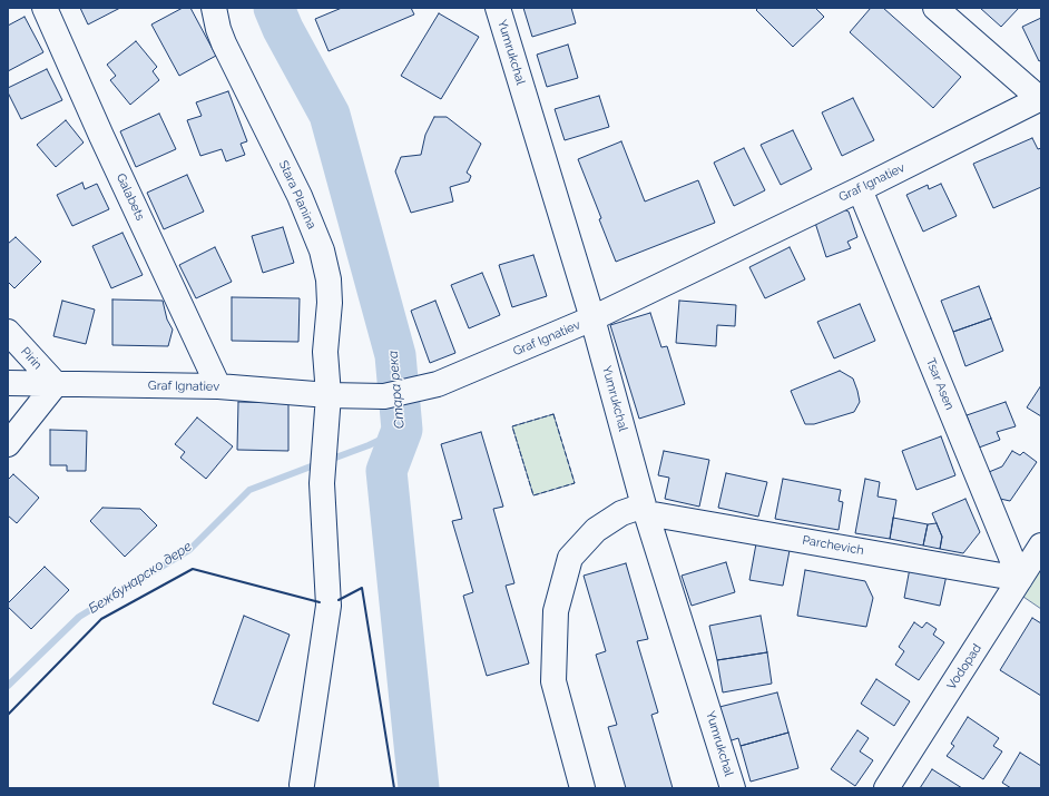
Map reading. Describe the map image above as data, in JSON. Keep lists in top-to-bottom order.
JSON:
{
  "streets": {
    "street": [
      "Yumrukchal",
      "Graf Ignatiev",
      "Stara Planina",
      "Galabets",
      "Pirin",
      "Tsar Asen",
      "Parchevich",
      "Vodopad"
    ]
  },
  "crossings": [
    ["Yumrukchal", "Graf Ignatiev"],
    ["Yumrukchal", "Parchevich"],
    ["Graf Ignatiev", "Stara Planina"],
    ["Graf Ignatiev", "Galabets"],
    ["Graf Ignatiev", "Pirin"],
    ["Graf Ignatiev", "Tsar Asen"],
    ["Tsar Asen", "Parchevich"],
    ["Tsar Asen", "Vodopad"],
    ["Parchevich", "Vodopad"]
  ],
  "water": ["Стара река", "Бежбунарско дере"]
}
